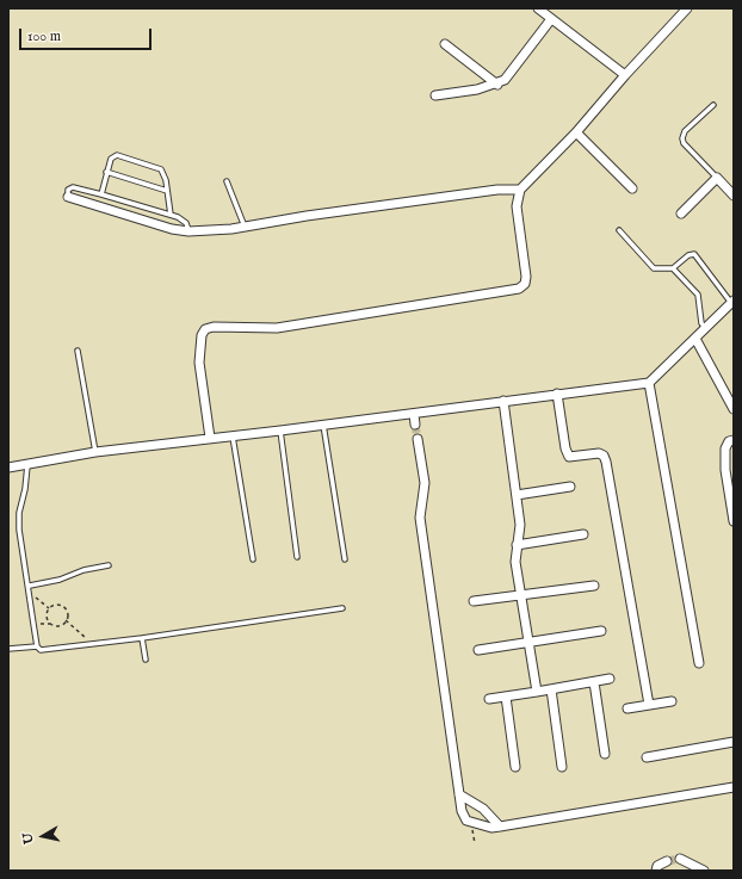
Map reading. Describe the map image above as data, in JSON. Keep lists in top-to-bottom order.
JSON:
{
  "scale_bar": "100 m",
  "north": "left"
}
